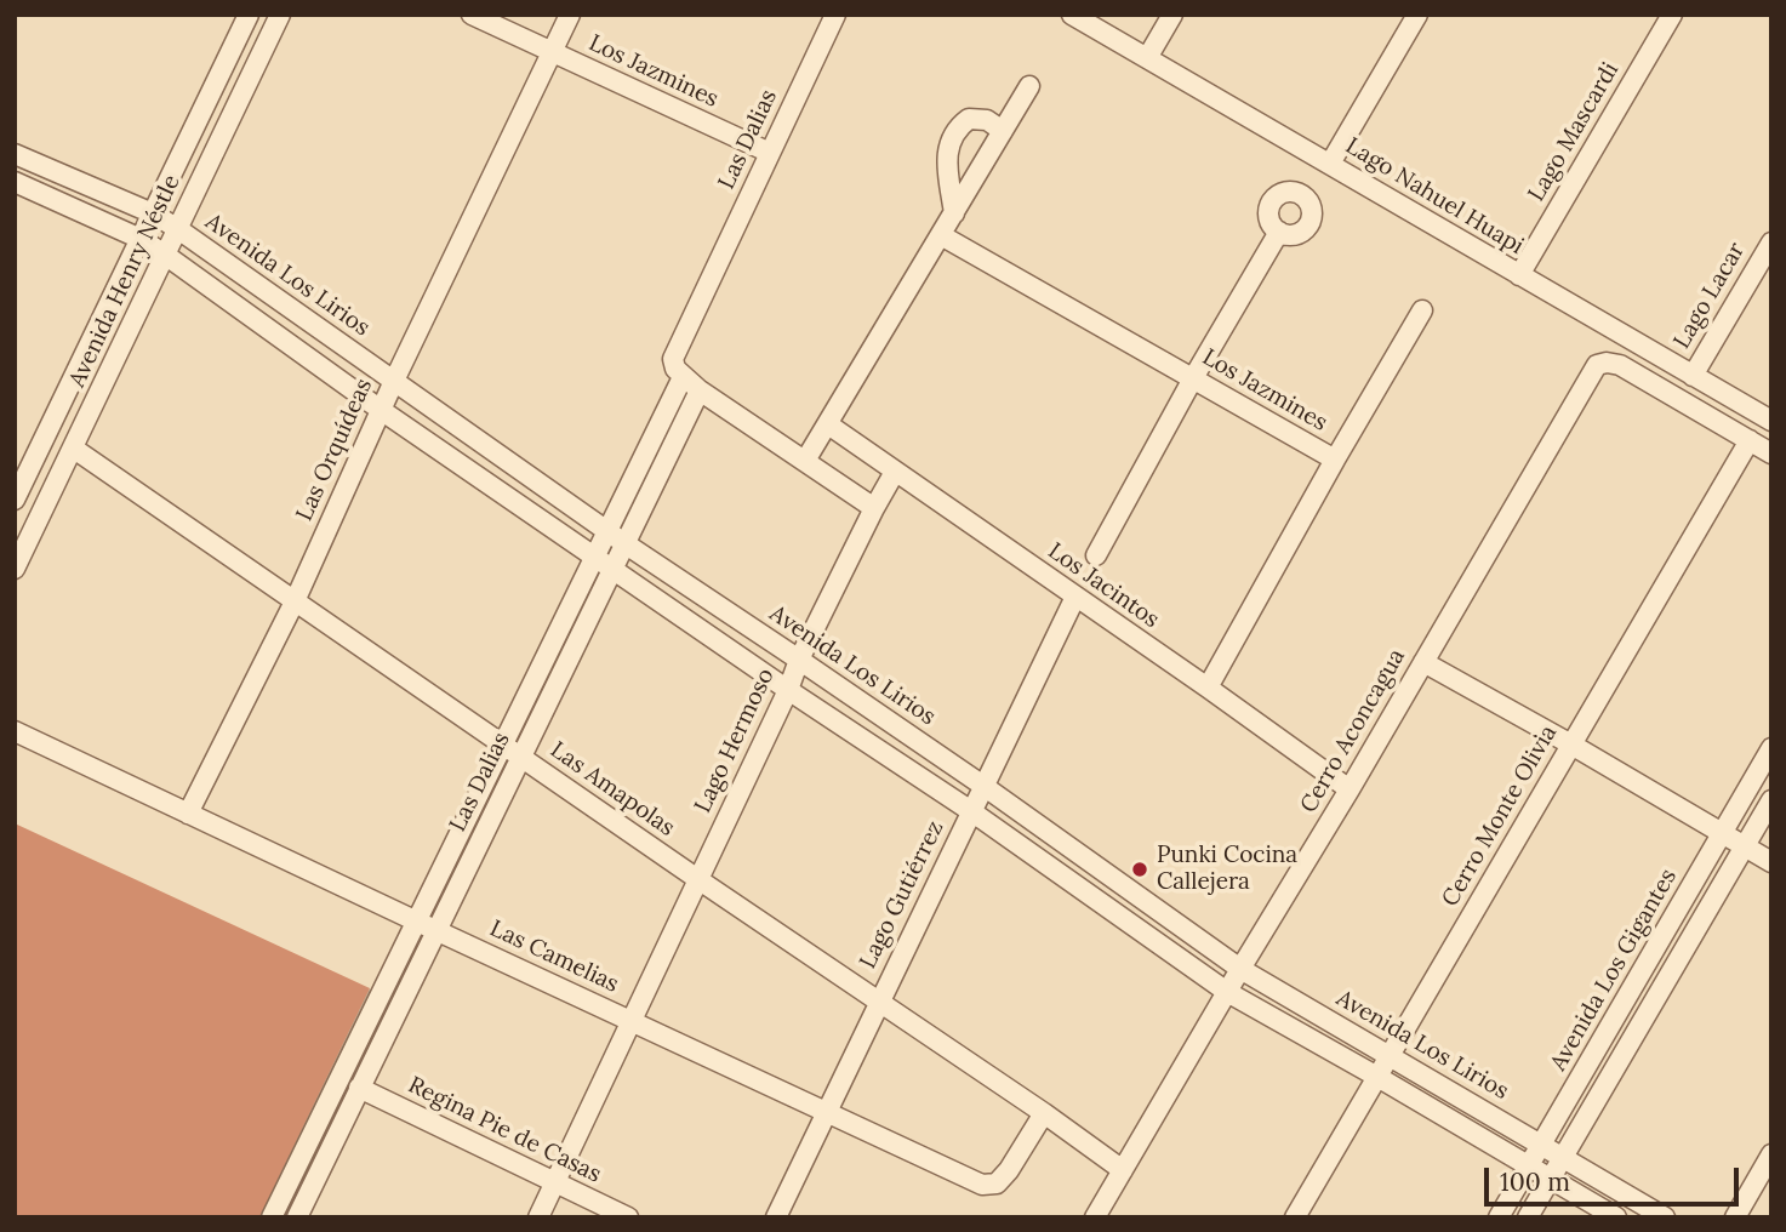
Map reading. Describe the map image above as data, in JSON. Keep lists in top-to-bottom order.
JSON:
{
  "streets": {
    "street": [
      "Los Jazmines",
      "Lago Mascardi",
      "Las Dalias",
      "Lago Nahuel Huapi",
      "Avenida Los Lirios",
      "Avenida Henry Néstle",
      "Lago Lacar",
      "Las Orquídeas",
      "Los Jacintos",
      "Cerro Aconcagua",
      "Lago Hermoso",
      "Las Amapolas",
      "Cerro Monte Olivia",
      "Lago Gutiérrez",
      "Las Camelias",
      "Avenida Los Gigantes",
      "Regina Pie de Casas"
    ]
  },
  "crossings": [
    ["Los Jazmines", "Las Dalias"],
    ["Los Jazmines", "Las Orquídeas"],
    ["Los Jazmines", "Los Jacintos"],
    ["Lago Mascardi", "Lago Nahuel Huapi"],
    ["Las Dalias", "Avenida Los Lirios"],
    ["Las Dalias", "Las Amapolas"],
    ["Las Dalias", "Las Camelias"],
    ["Las Dalias", "Regina Pie de Casas"],
    ["Lago Nahuel Huapi", "Lago Lacar"],
    ["Avenida Los Lirios", "Avenida Henry Néstle"],
    ["Avenida Los Lirios", "Las Orquídeas"],
    ["Avenida Los Lirios", "Cerro Aconcagua"],
    ["Avenida Los Lirios", "Lago Hermoso"],
    ["Avenida Los Lirios", "Cerro Monte Olivia"],
    ["Avenida Los Lirios", "Lago Gutiérrez"],
    ["Avenida Los Lirios", "Avenida Los Gigantes"],
    ["Avenida Henry Néstle", "Las Amapolas"],
    ["Las Orquídeas", "Las Amapolas"],
    ["Las Orquídeas", "Las Camelias"],
    ["Los Jacintos", "Cerro Aconcagua"],
    ["Los Jacintos", "Lago Hermoso"],
    ["Los Jacintos", "Lago Gutiérrez"],
    ["Cerro Aconcagua", "Las Amapolas"],
    ["Cerro Aconcagua", "Cerro Monte Olivia"],
    ["Lago Hermoso", "Las Amapolas"],
    ["Lago Hermoso", "Las Camelias"],
    ["Lago Hermoso", "Regina Pie de Casas"],
    ["Las Amapolas", "Lago Gutiérrez"],
    ["Las Amapolas", "Las Camelias"],
    ["Lago Gutiérrez", "Las Camelias"]
  ],
  "places": ["Punki Cocina Callejera"],
  "scale_bar": "100 m"
}
